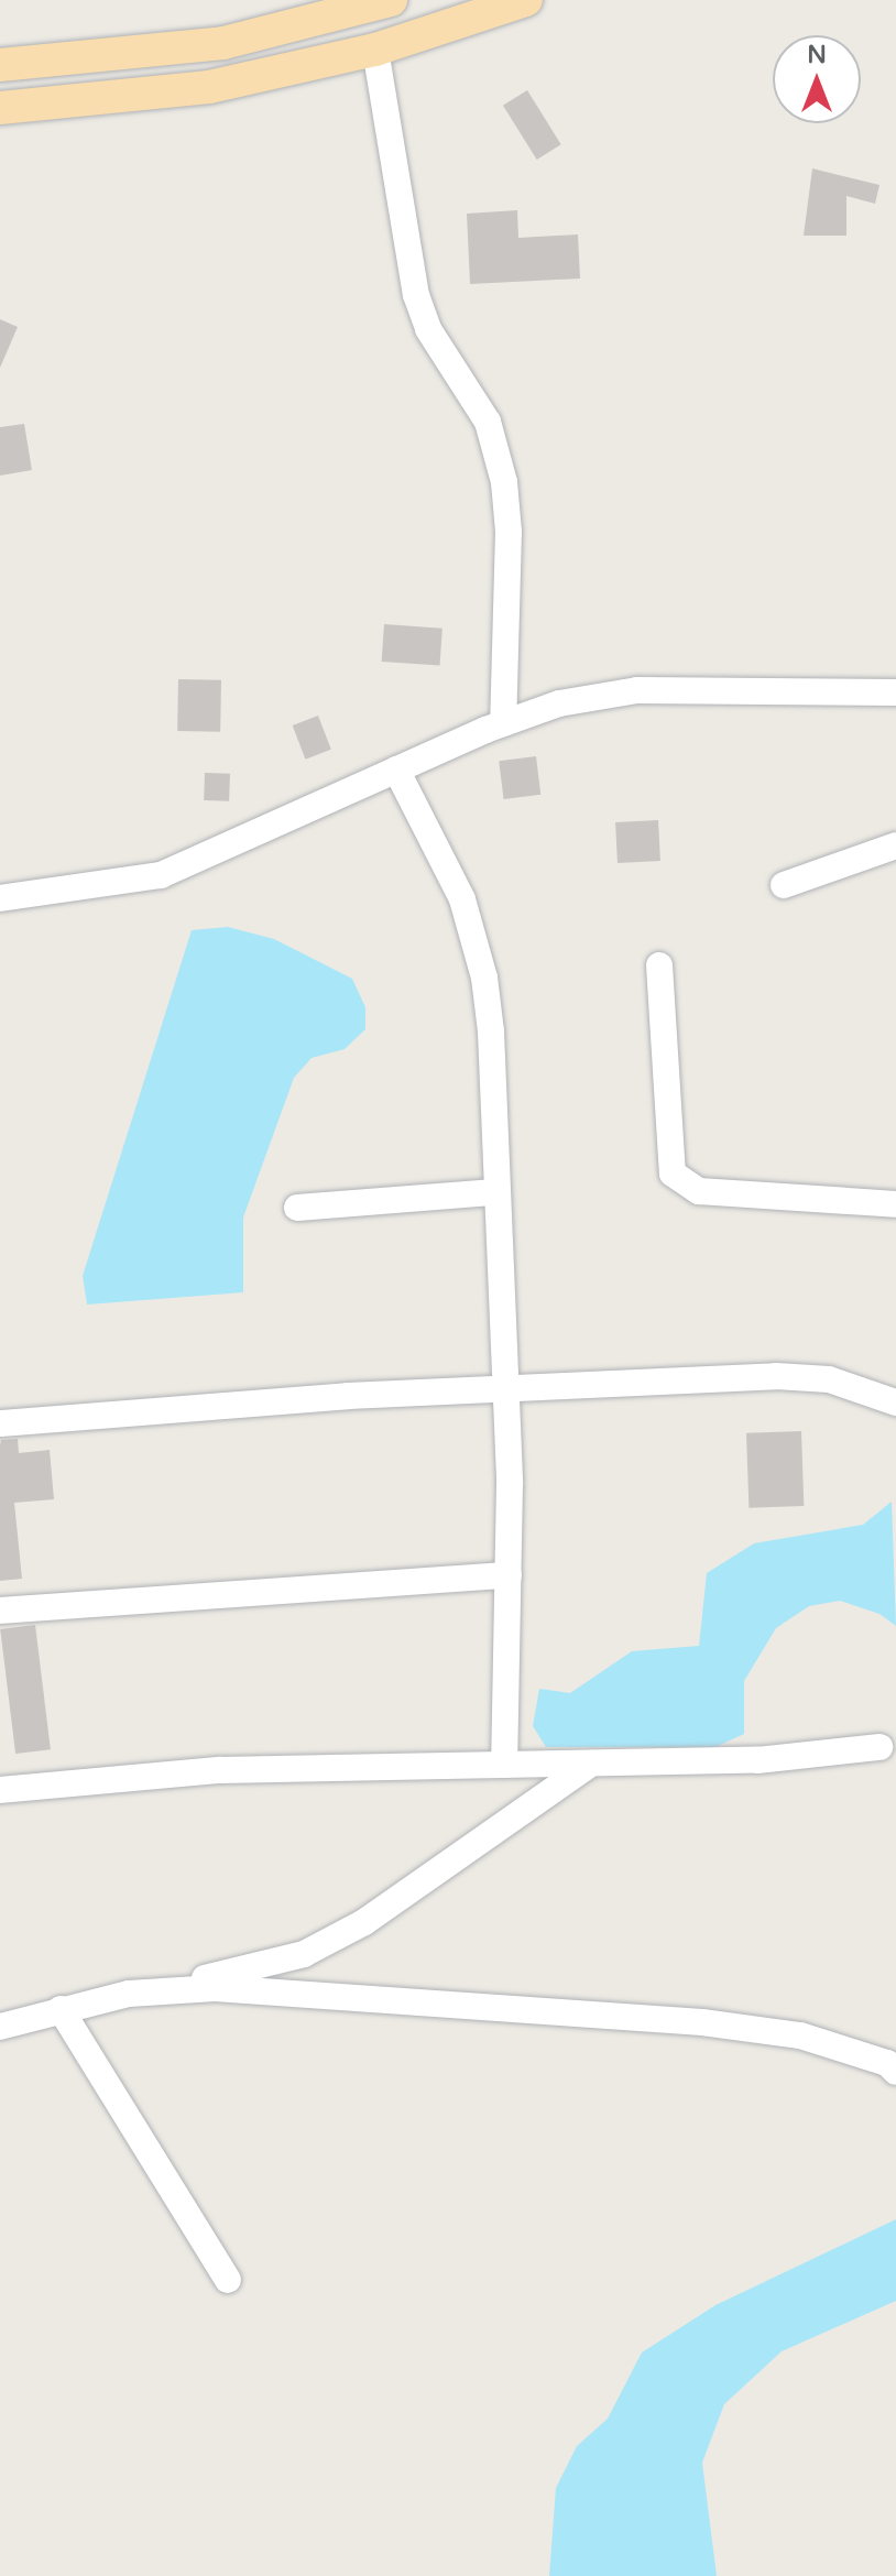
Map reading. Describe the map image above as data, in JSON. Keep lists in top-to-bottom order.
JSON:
{
  "north": "top"
}
